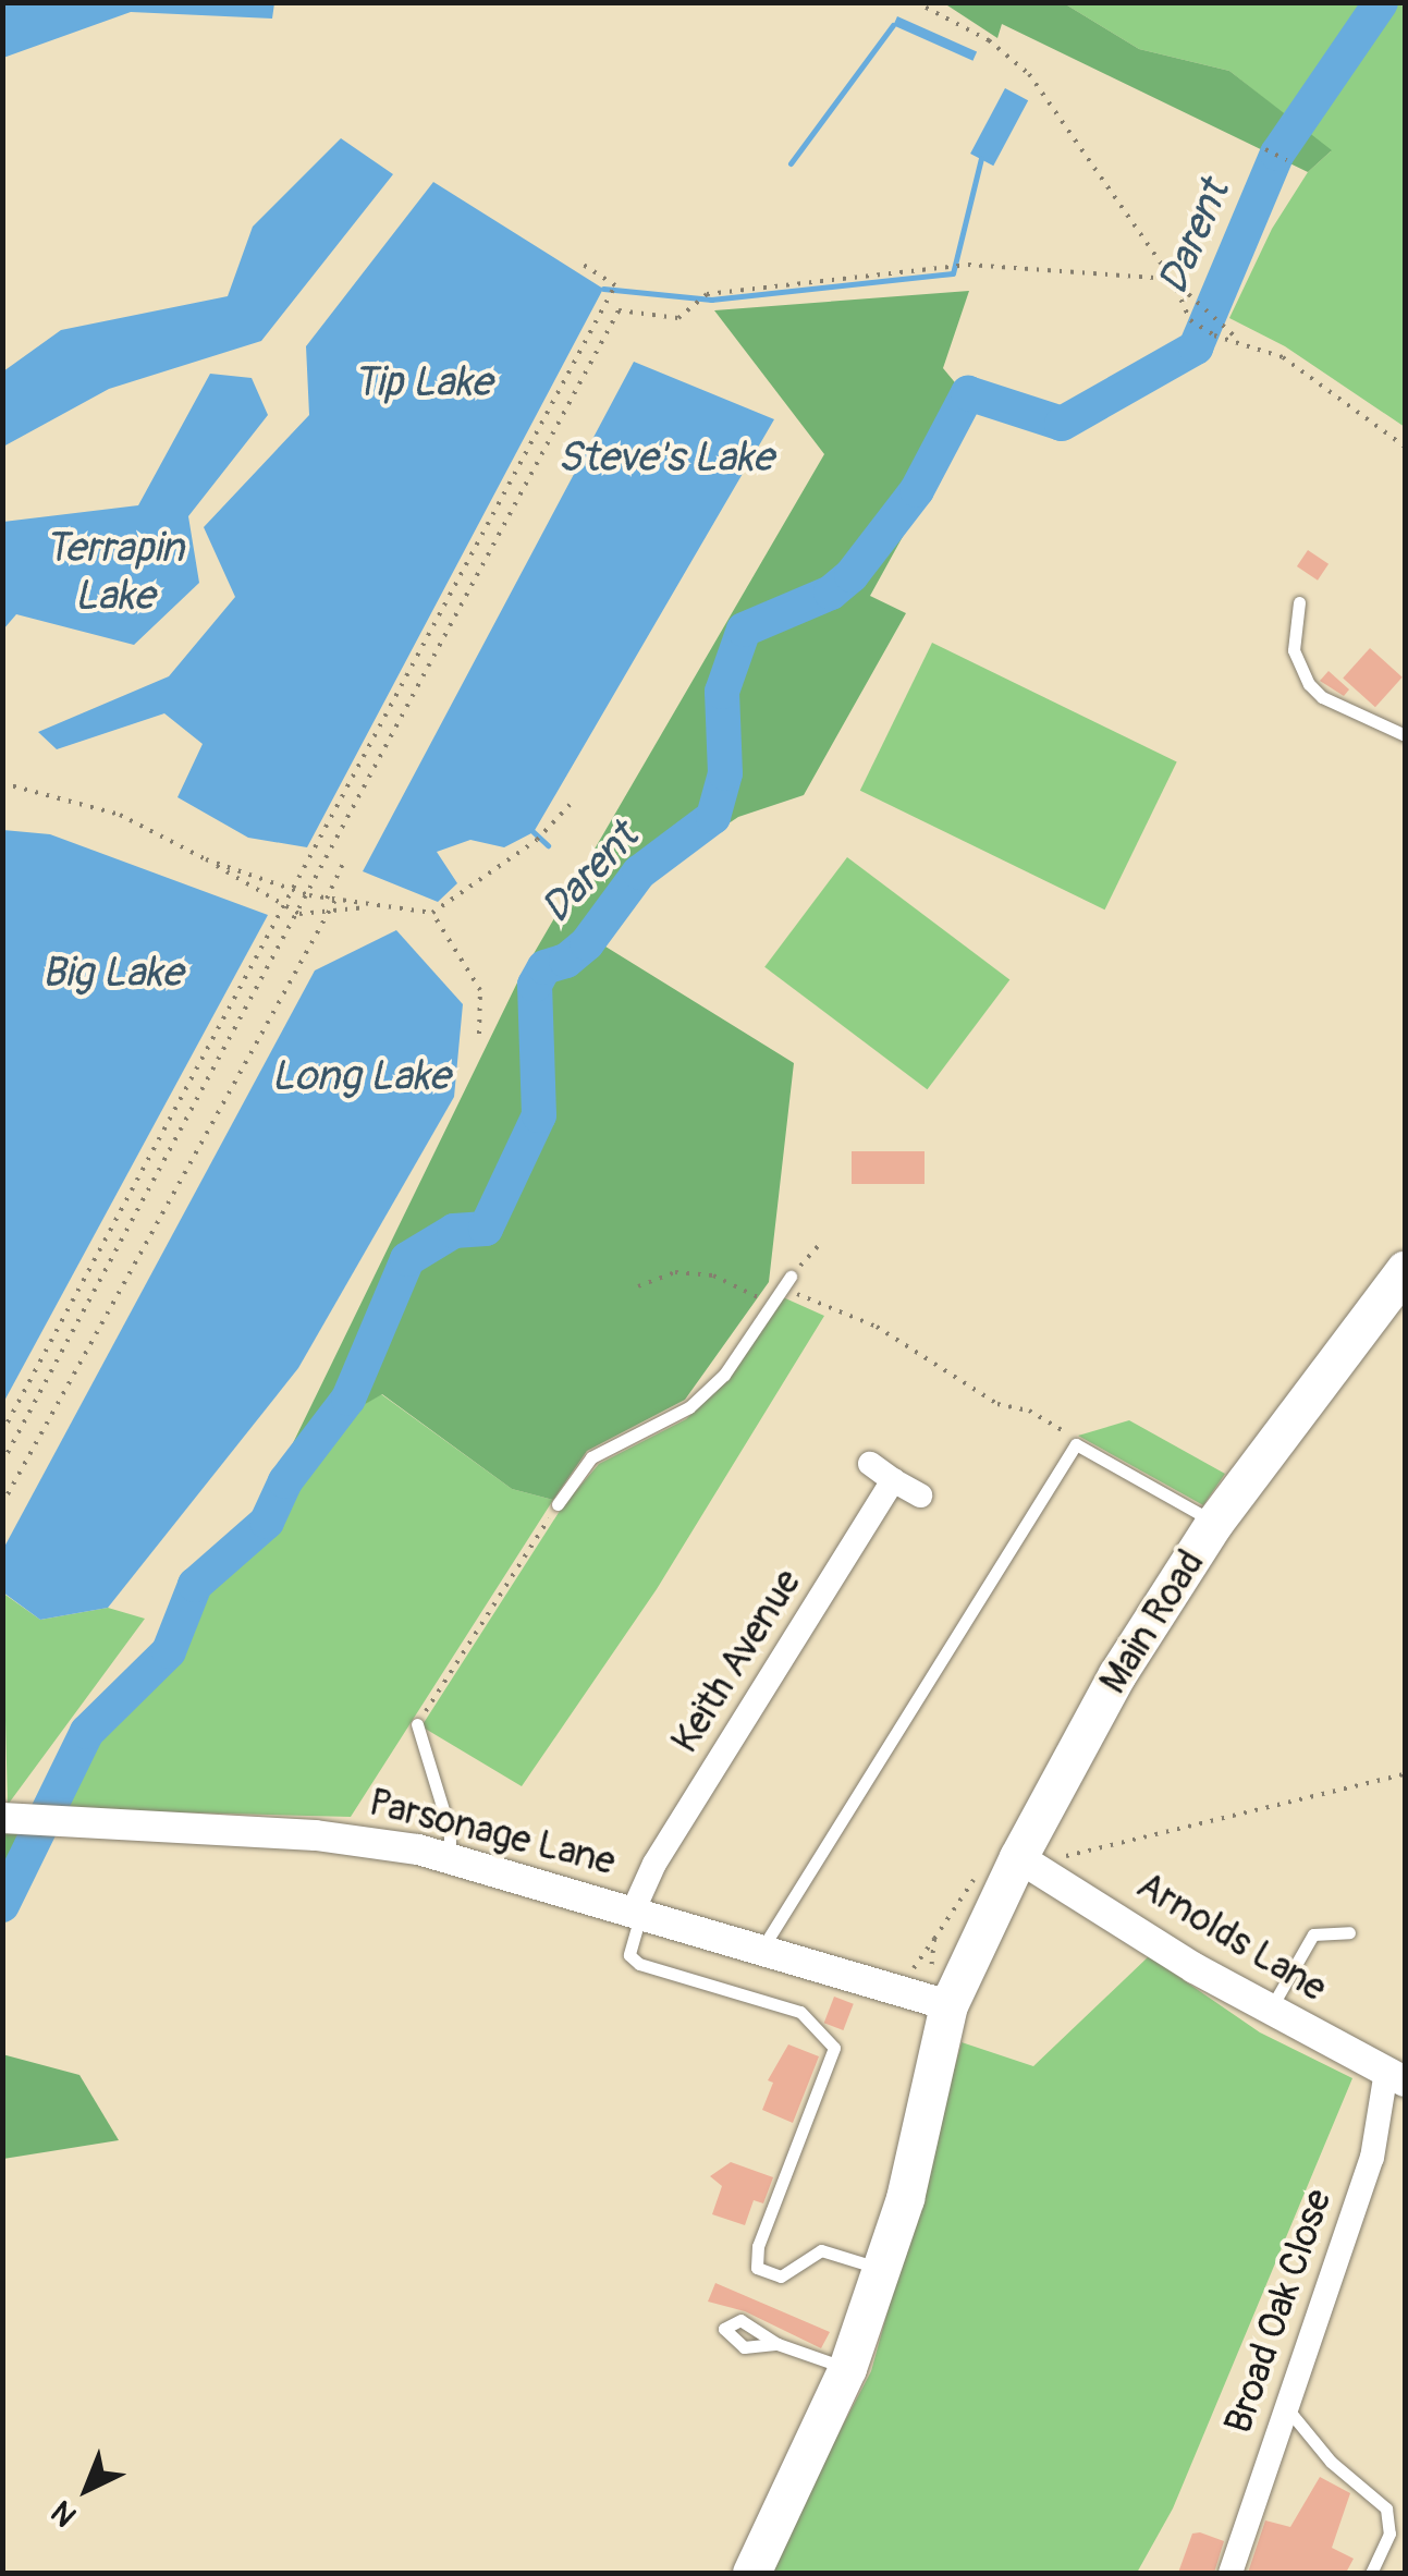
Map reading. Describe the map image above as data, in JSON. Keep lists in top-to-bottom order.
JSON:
{
  "streets": {
    "main road": ["Main Road"],
    "street": [
      "Keith Avenue",
      "Parsonage Lane",
      "Arnolds Lane",
      "Broad Oak Close"
    ]
  },
  "crossings": [
    ["Main Road", "Parsonage Lane"],
    ["Main Road", "Arnolds Lane"],
    ["Keith Avenue", "Parsonage Lane"],
    ["Arnolds Lane", "Broad Oak Close"]
  ],
  "water": [
    "Darent",
    "Tip Lake",
    "Steve's Lake",
    "Terrapin Lake",
    "Big Lake",
    "Long Lake"
  ],
  "north": "bottom left"
}
